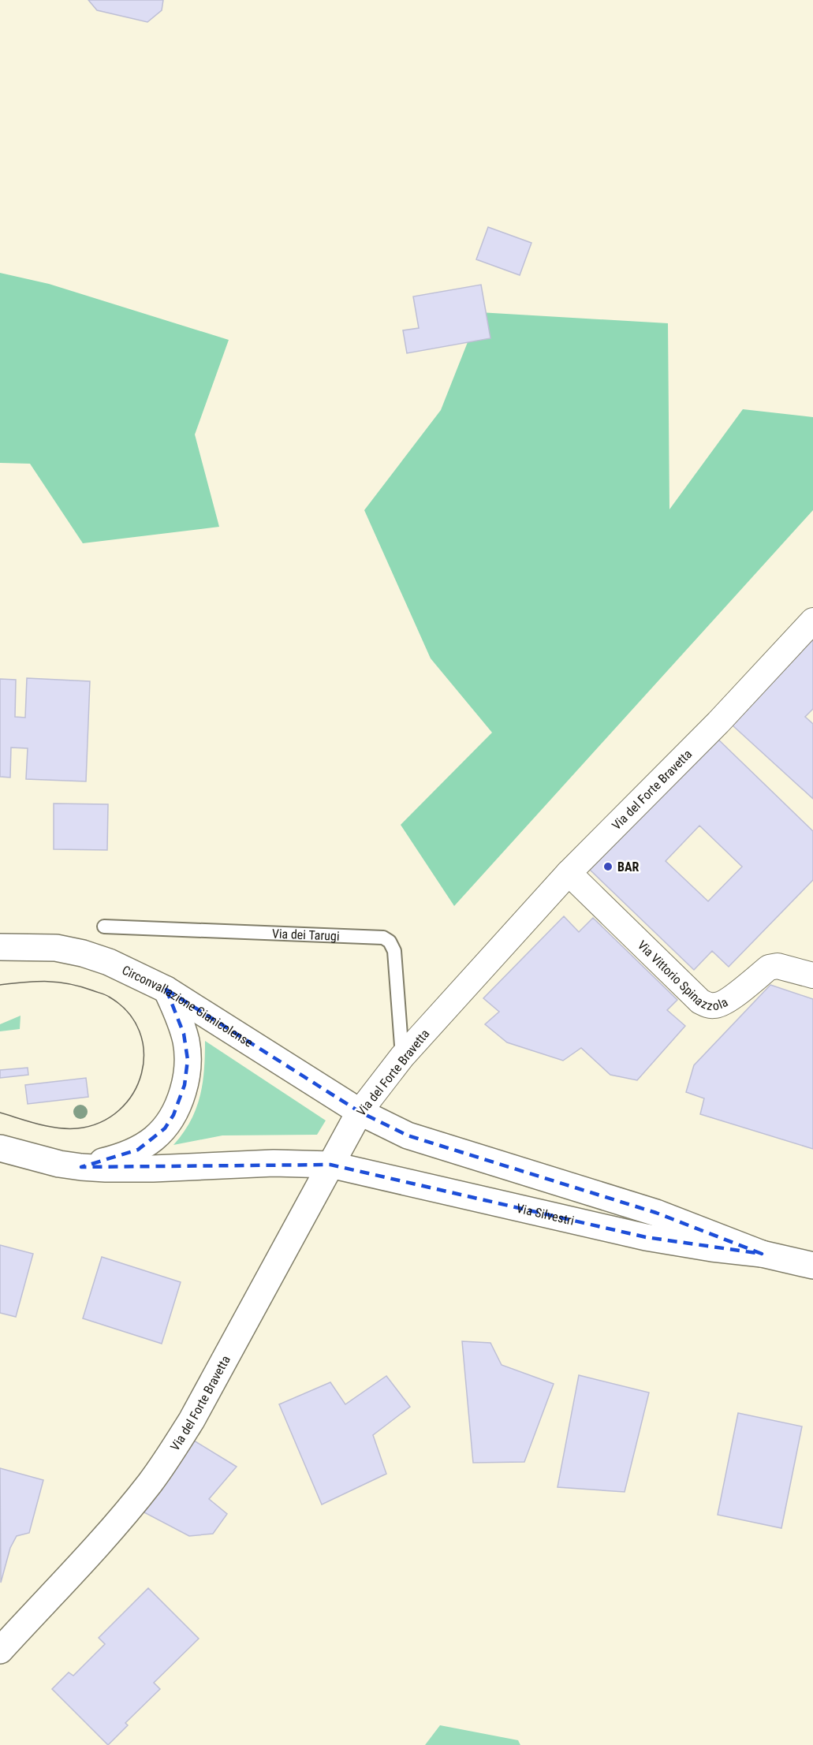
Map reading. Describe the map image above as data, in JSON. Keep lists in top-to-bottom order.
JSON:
{
  "streets": {
    "main road": ["Via del Forte Bravetta", "Circonvallazione Gianicolense", "Via Silvestri"],
    "street": ["Via Vittorio Spinazzola"],
    "lane": ["Via dei Tarugi"]
  },
  "crossings": [
    ["Via del Forte Bravetta", "Via dei Tarugi"],
    ["Via del Forte Bravetta", "Via Vittorio Spinazzola"],
    ["Via del Forte Bravetta", "Circonvallazione Gianicolense"],
    ["Via del Forte Bravetta", "Via Silvestri"],
    ["Circonvallazione Gianicolense", "Via Silvestri"]
  ],
  "places": ["BAR"]
}
